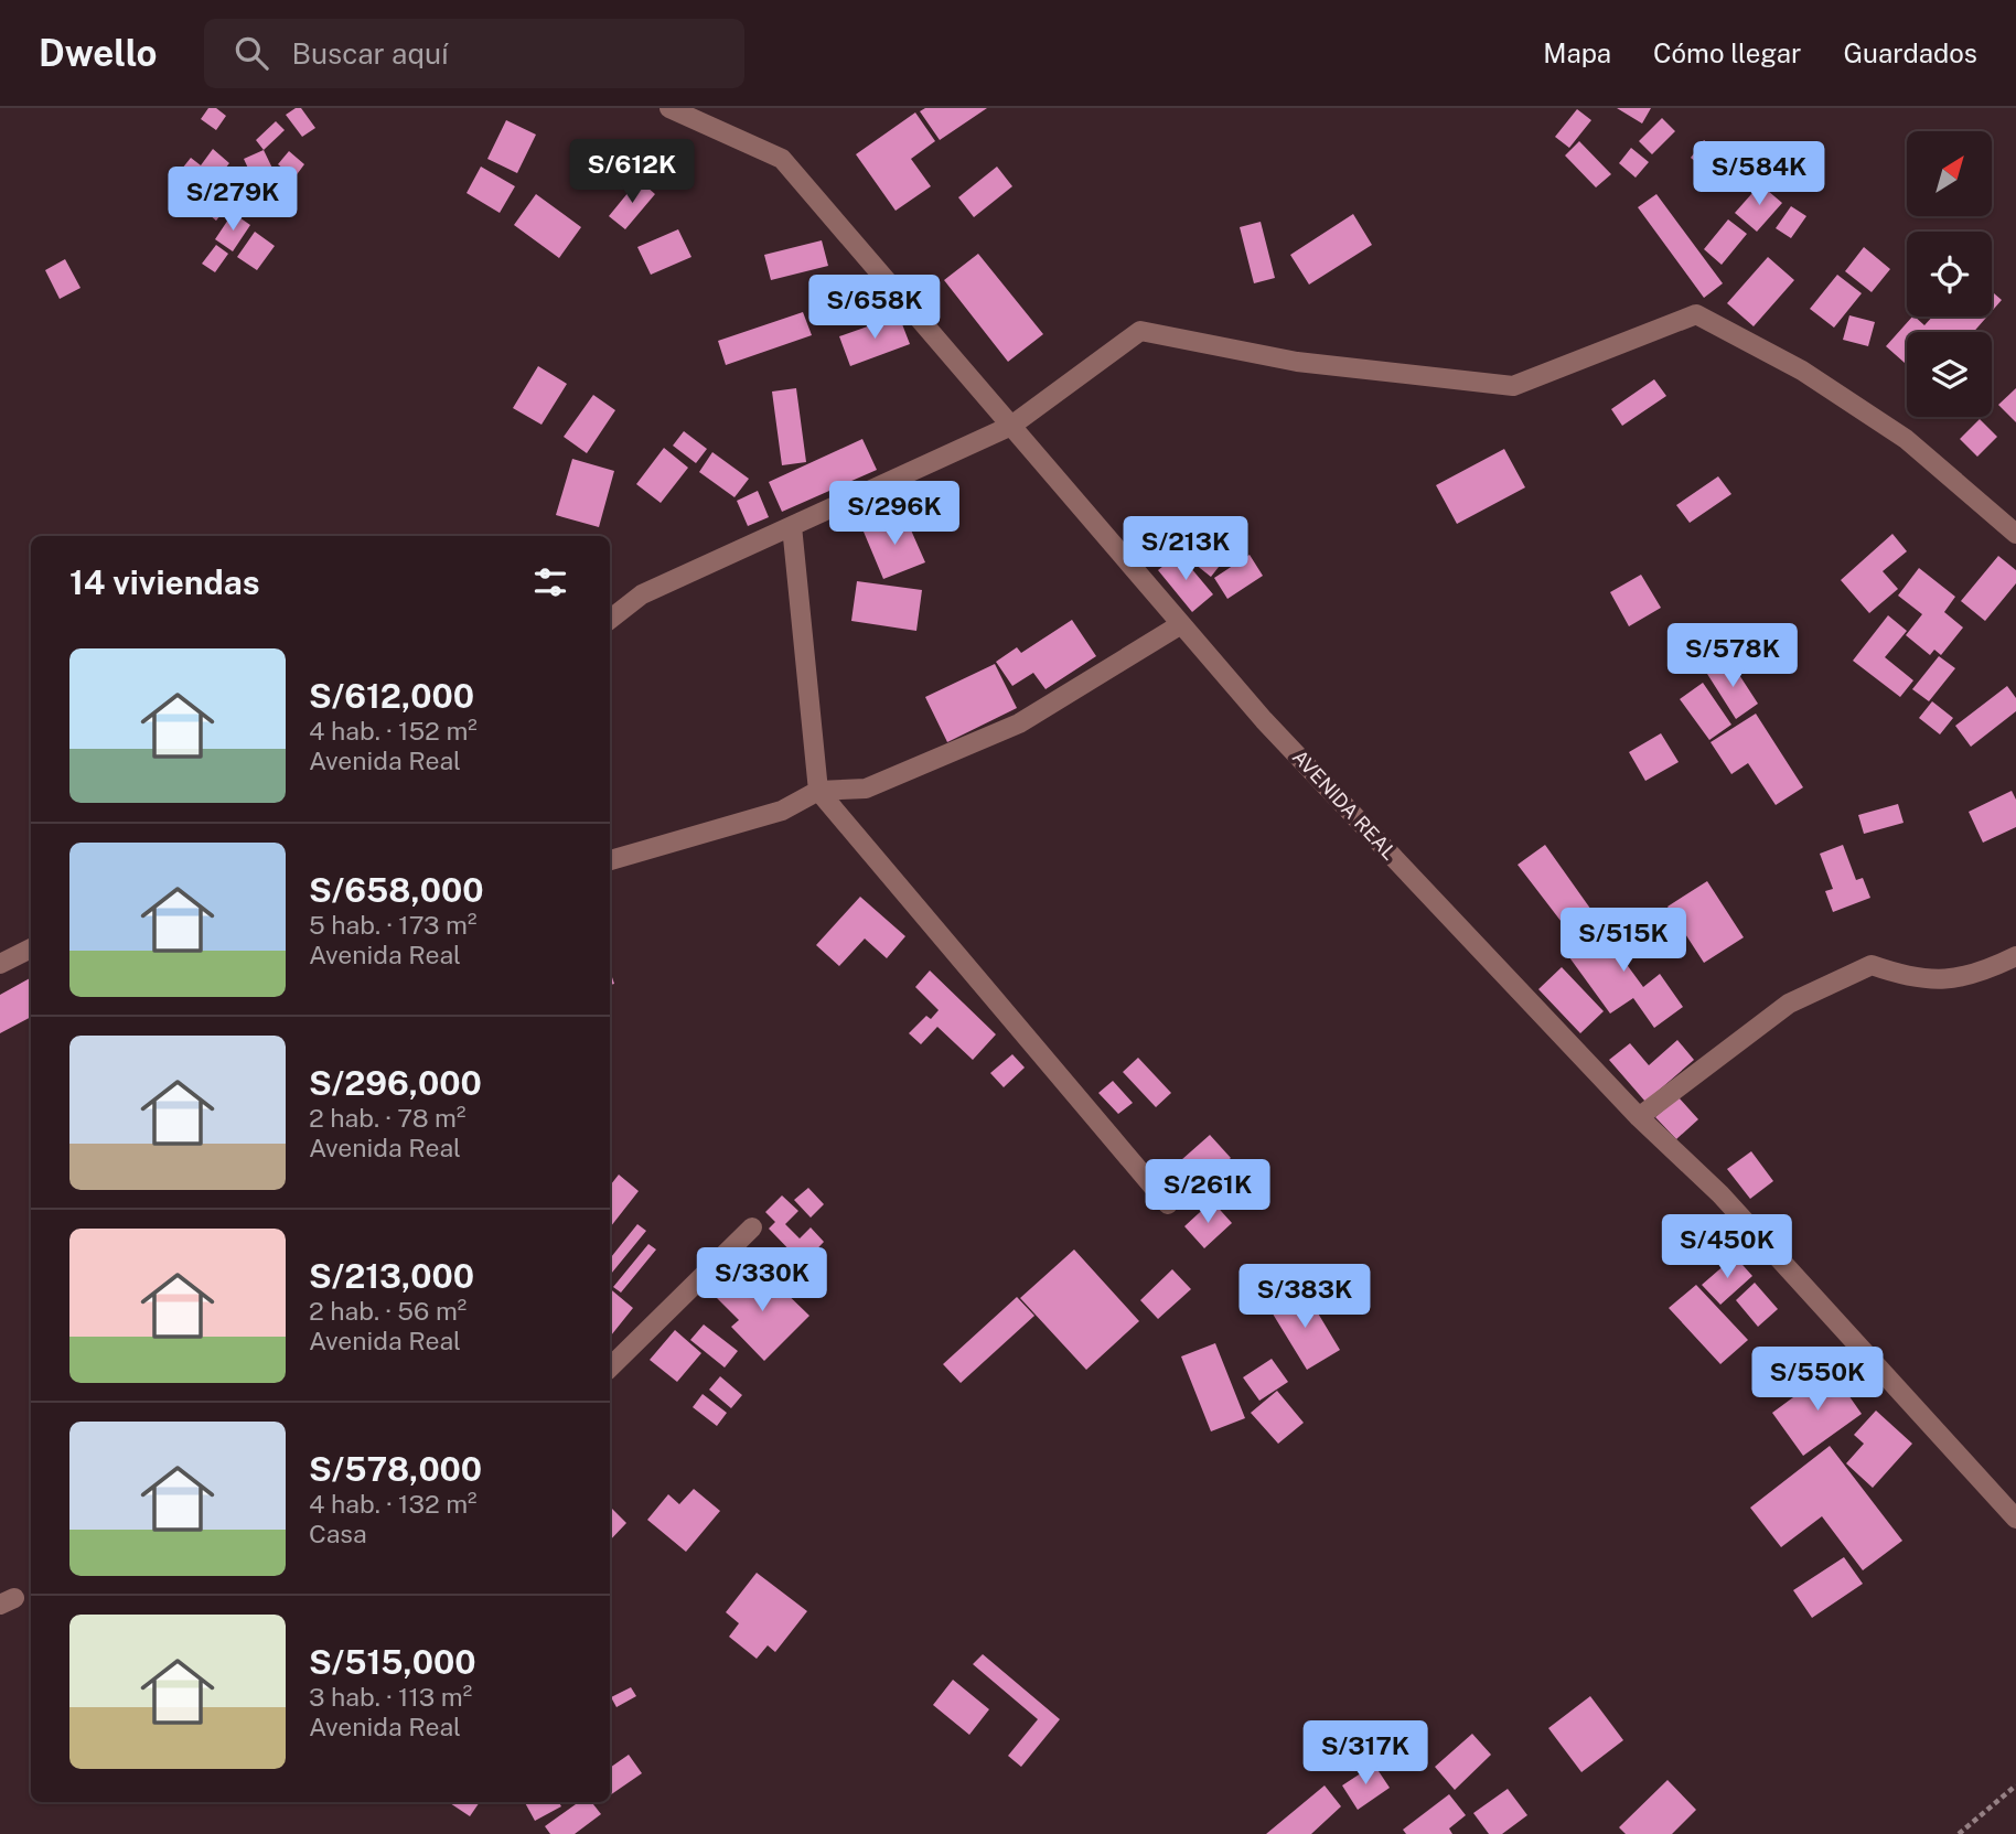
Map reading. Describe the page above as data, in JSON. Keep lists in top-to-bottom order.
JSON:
{
  "streets": {
    "street": ["AVENIDA REAL"]
  },
  "north": "top right",
  "page": {
    "header": "Dwello",
    "search": "Buscar aquí",
    "nav": ["Mapa", "Cómo llegar", "Guardados"],
    "price": [
      "S/612K",
      "S/584K",
      "S/279K",
      "S/658K",
      "S/296K",
      "S/213K",
      "S/578K",
      "S/515K",
      "S/261K",
      "S/450K",
      "S/330K",
      "S/383K",
      "S/550K",
      "S/317K"
    ],
    "heading": "14 viviendas",
    "list": [
      {
        "name": "S/612,000",
        "note": "4 hab. · 152 m² · Avenida Real"
      },
      {
        "name": "S/658,000",
        "note": "5 hab. · 173 m² · Avenida Real"
      },
      {
        "name": "S/296,000",
        "note": "2 hab. · 78 m² · Avenida Real"
      },
      {
        "name": "S/213,000",
        "note": "2 hab. · 56 m² · Avenida Real"
      },
      {
        "name": "S/578,000",
        "note": "4 hab. · 132 m² · Casa"
      },
      {
        "name": "S/515,000",
        "note": "3 hab. · 113 m² · Avenida Real"
      }
    ]
  }
}
